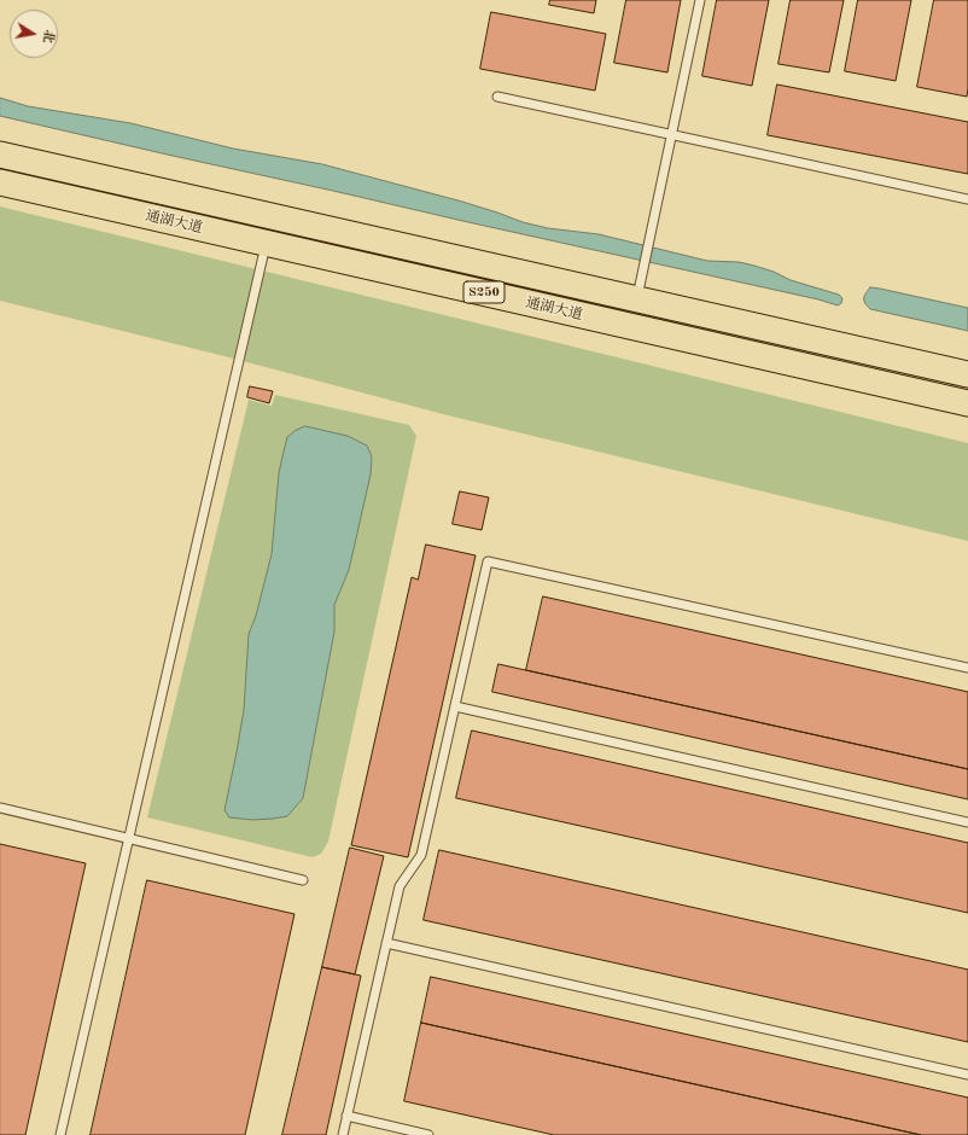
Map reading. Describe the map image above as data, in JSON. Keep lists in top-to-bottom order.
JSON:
{
  "streets": {
    "main road": ["通湖大道", "S250"]
  },
  "north": "right"
}
